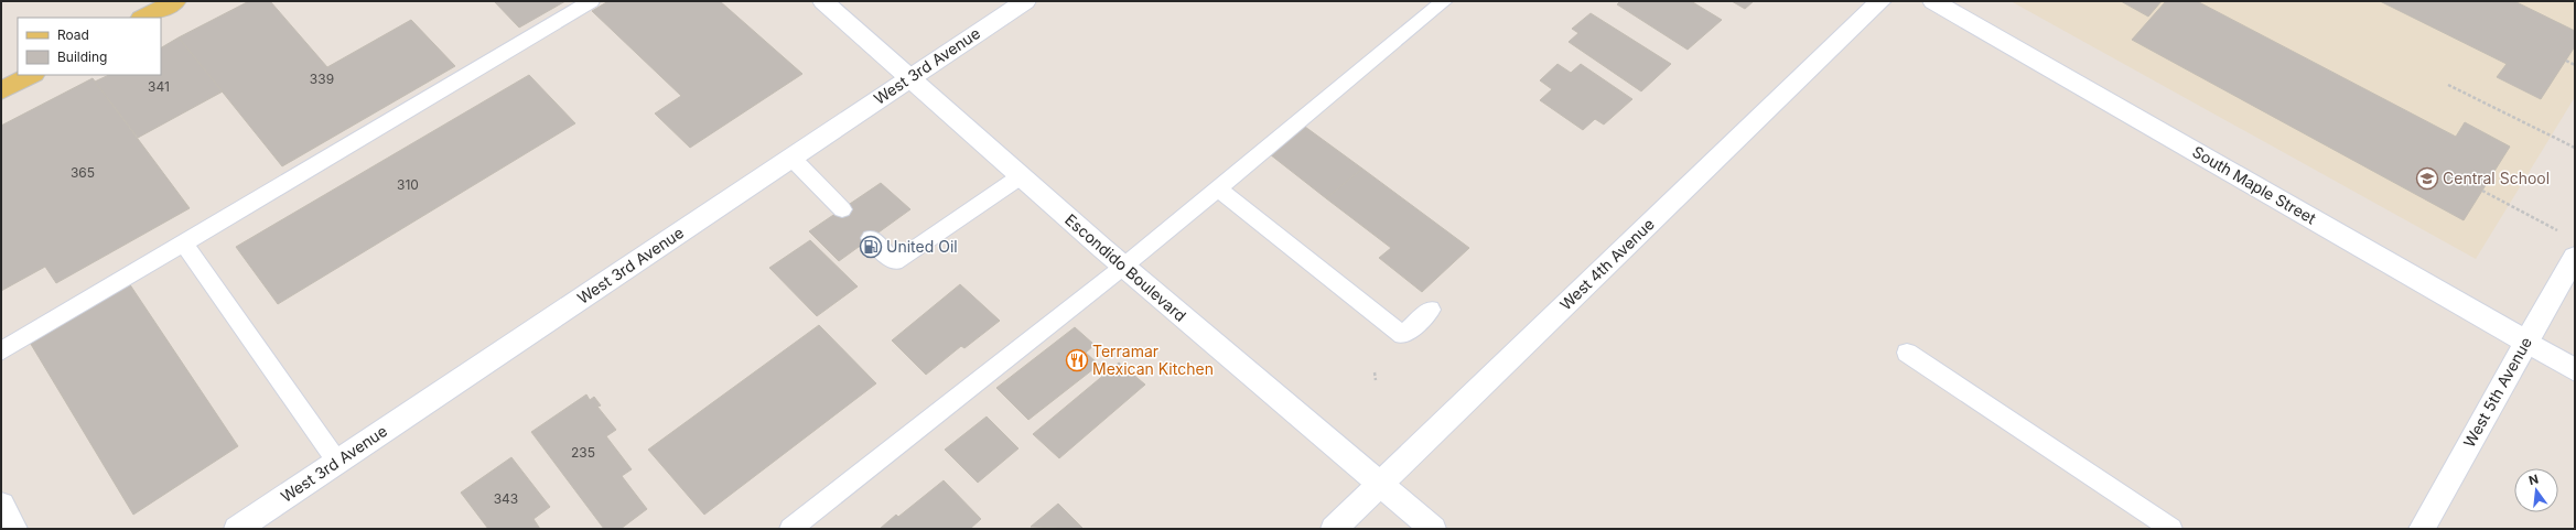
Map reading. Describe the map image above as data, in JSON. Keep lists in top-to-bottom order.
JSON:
{
  "streets": {
    "street": [
      "West 3rd Avenue",
      "South Maple Street",
      "West 4th Avenue",
      "Escondido Boulevard",
      "West 5th Avenue"
    ]
  },
  "crossings": [
    ["West 3rd Avenue", "Escondido Boulevard"],
    ["South Maple Street", "West 5th Avenue"],
    ["West 4th Avenue", "Escondido Boulevard"]
  ],
  "places": {
    "school or university": ["Central School"],
    "fuel station": ["United Oil"],
    "restaurant": ["Terramar Mexican Kitchen"]
  },
  "house_numbers": [
    "339",
    "341",
    "365",
    "310",
    "235",
    "343"
  ],
  "legend": ["Road", "Building"],
  "north": "top"
}
